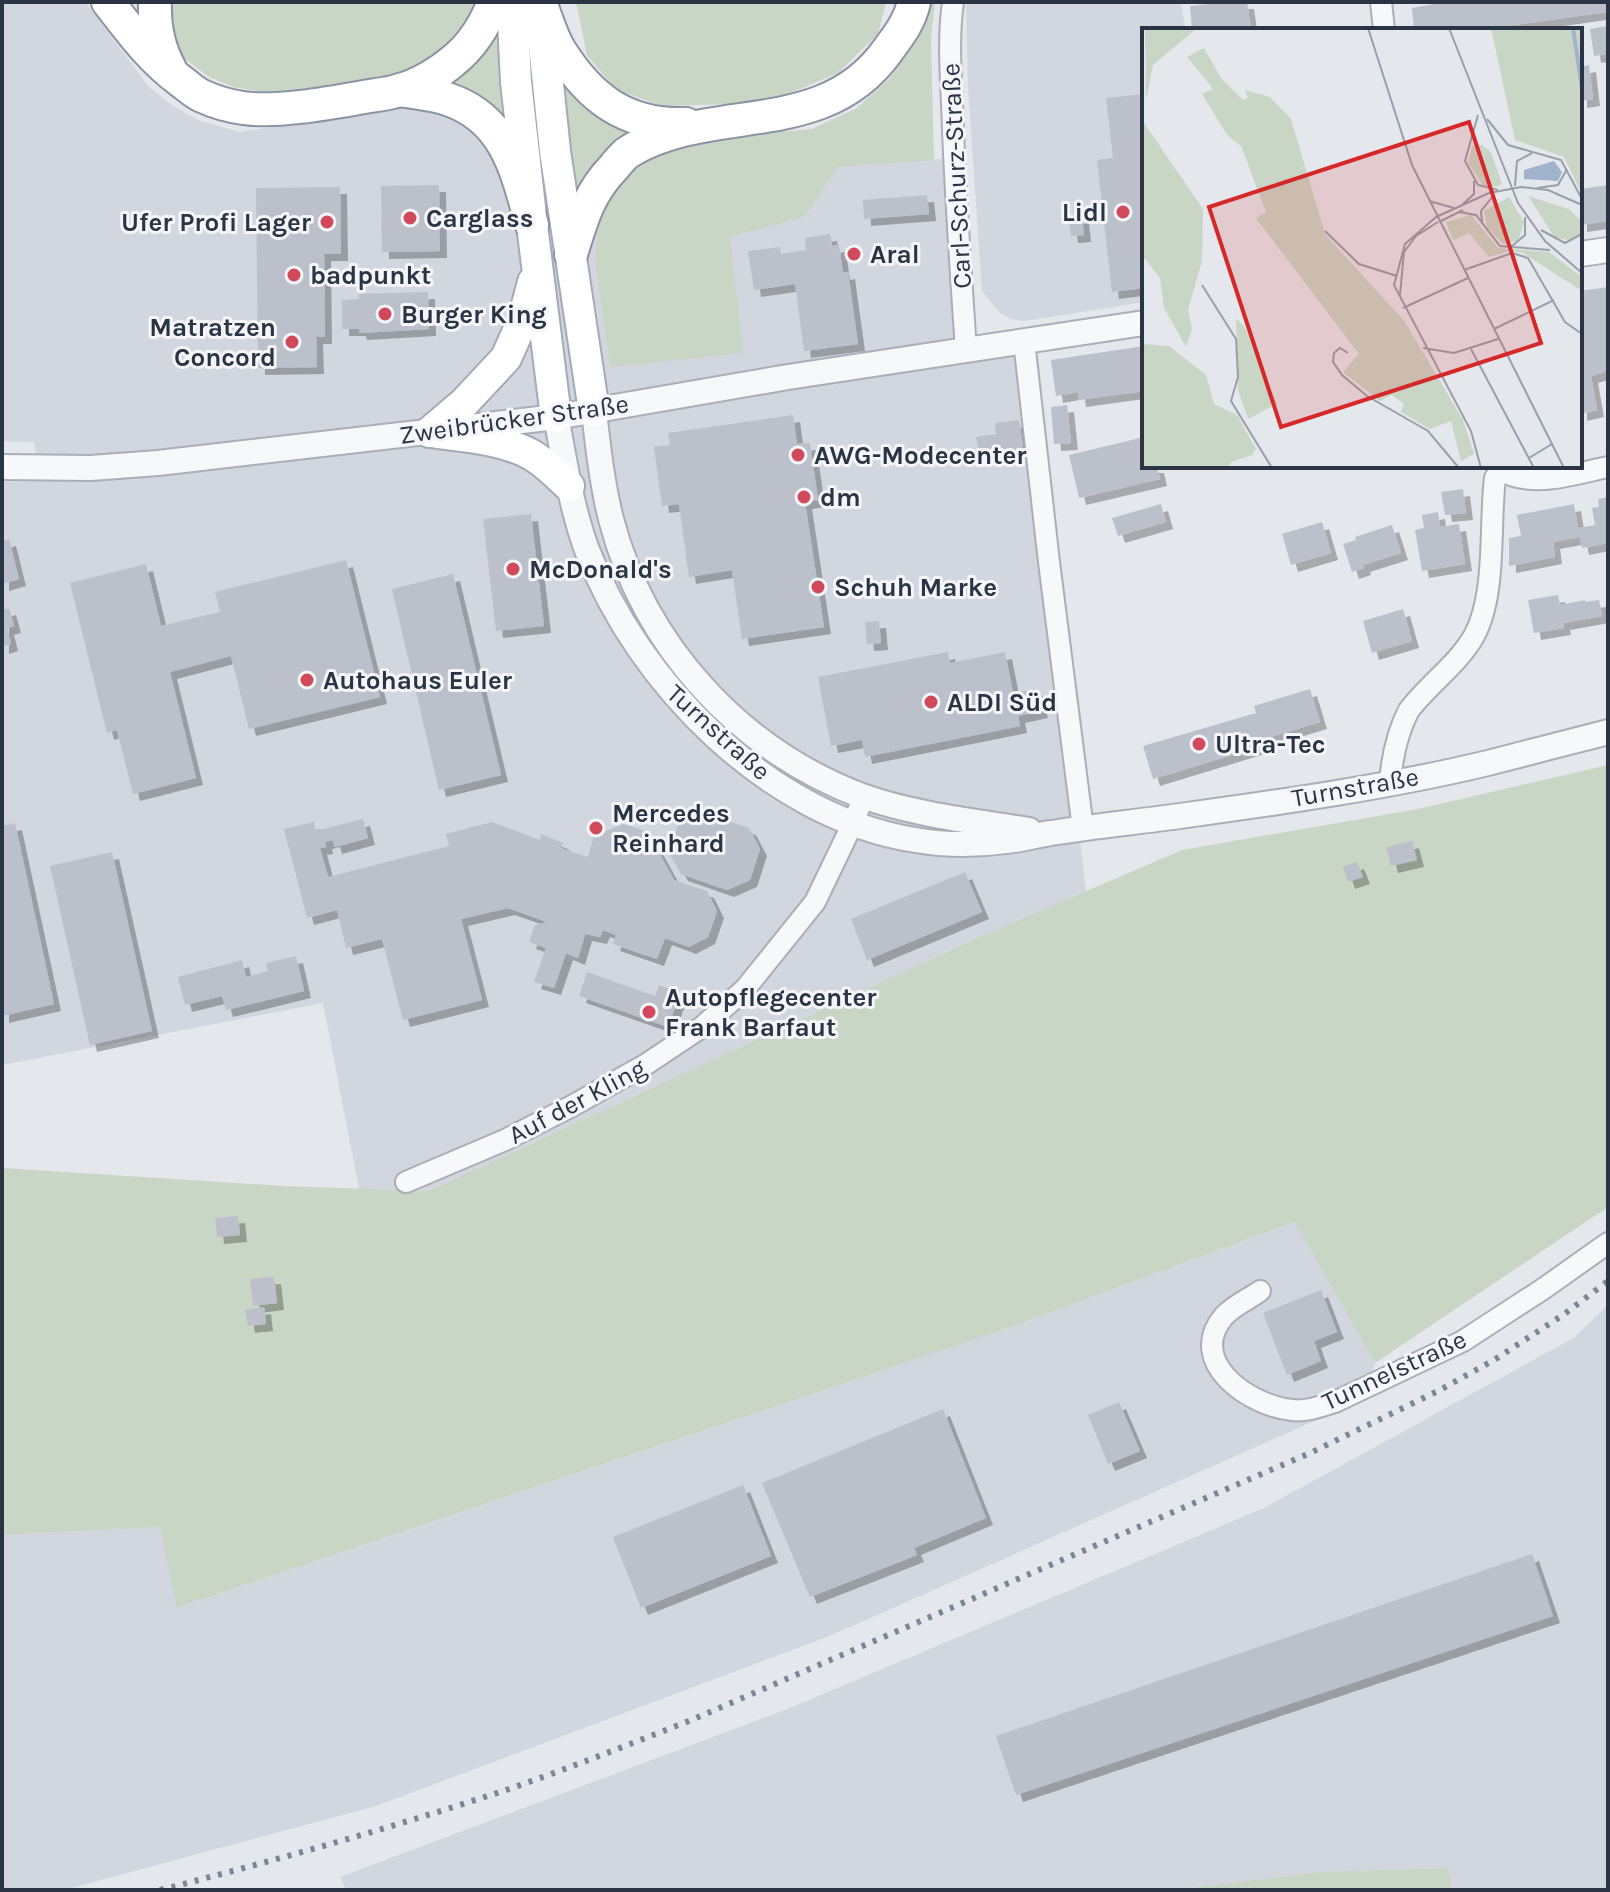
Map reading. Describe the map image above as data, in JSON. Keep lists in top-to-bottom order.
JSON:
{
  "streets": {
    "street": [
      "Carl-Schurz-Straße",
      "Zweibrücker Straße",
      "Turnstraße",
      "Auf der Kling",
      "Tunnelstraße"
    ]
  },
  "crossings": [
    ["Carl-Schurz-Straße", "Zweibrücker Straße"],
    ["Zweibrücker Straße", "Turnstraße"],
    ["Turnstraße", "Auf der Kling"]
  ],
  "places": [
    "Lidl",
    "Carglass",
    "Ufer Profi Lager",
    "Aral",
    "badpunkt",
    "Burger King",
    "Matratzen Concord",
    "AWG-Modecenter",
    "dm",
    "McDonald's",
    "Schuh Marke",
    "Autohaus Euler",
    "ALDI Süd",
    "Ultra-Tec",
    "Mercedes Reinhard",
    "Autopflegecenter Frank Barfaut"
  ]
}
